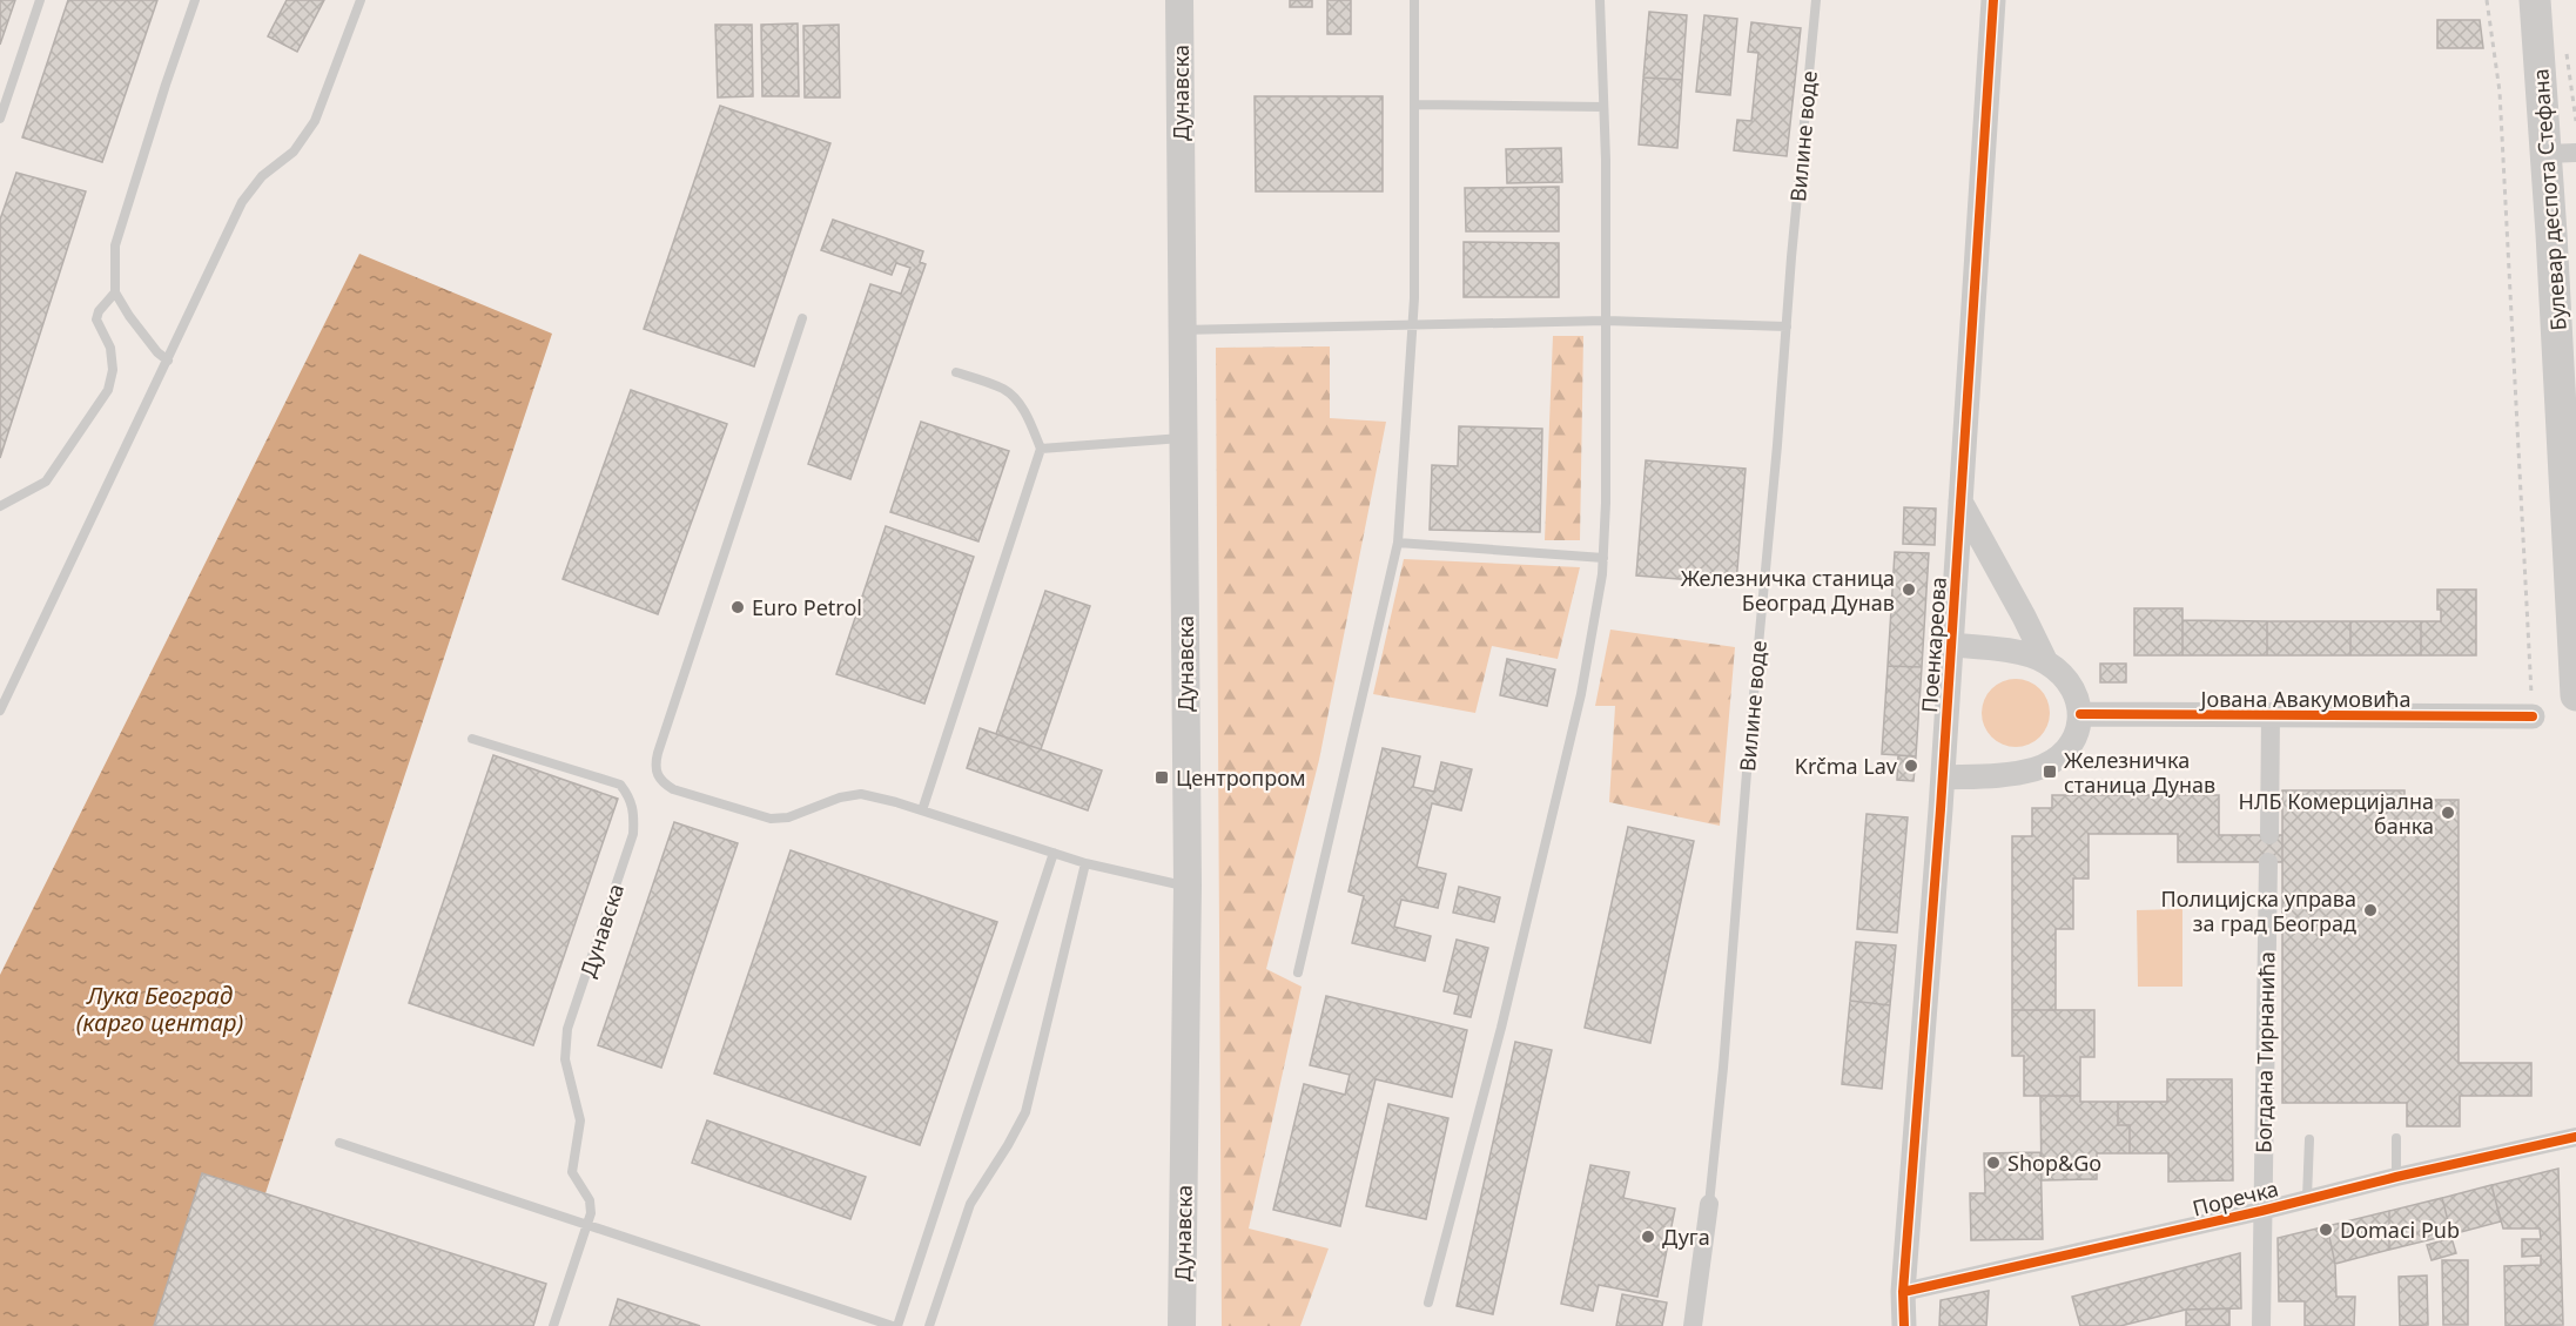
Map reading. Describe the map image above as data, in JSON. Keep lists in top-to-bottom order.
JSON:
{
  "streets": {
    "main road": ["Дунавска", "Булевар деспота Стефана"],
    "street": [
      "Вилине воде",
      "Поенкареова",
      "Јована Авакумовића",
      "Богдана Тирнанића",
      "Поречка"
    ]
  },
  "crossings": [
    ["Поенкареова", "Јована Авакумовића"],
    ["Поенкареова", "Поречка"],
    ["Богдана Тирнанића", "Поречка"]
  ],
  "water": ["Лука Београд (карго центар)"],
  "places": {
    "other": [
      "Железничка станица Београд Дунав",
      "Euro Petrol",
      "Krčma Lav",
      "НЛБ Комерцијална банка",
      "Полицијска управа за град Београд",
      "Shop&Go",
      "Domaci Pub",
      "Дуга"
    ],
    "transit": ["Железничка станица Дунав", "Центропром"]
  }
}
